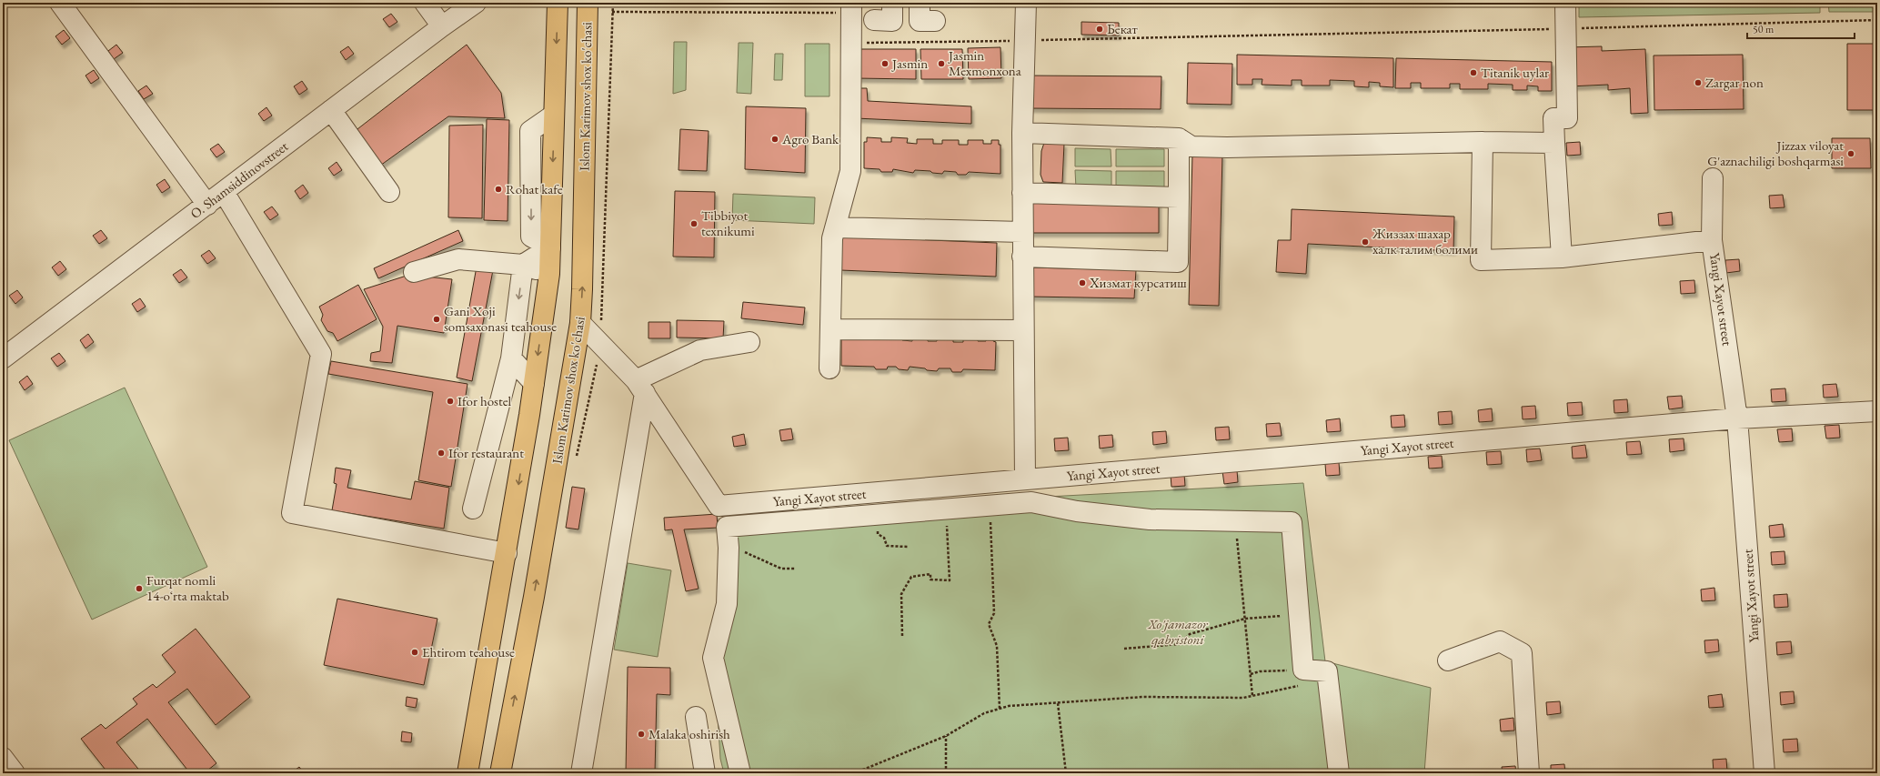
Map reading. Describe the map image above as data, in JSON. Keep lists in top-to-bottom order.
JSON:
{
  "streets": {
    "main road": ["Islom Karimov shox ko'chasi"],
    "street": ["O. Shamsiddinovstreet", "Yangi Xayot street"]
  },
  "crossings": [
    ["Islom Karimov shox ko'chasi", "Yangi Xayot street"]
  ],
  "parks": ["Xo'jamazor qabristoni"],
  "places": [
    "Бекат",
    "Jasmin",
    "Jasmin Mexmonxona",
    "Titanik uylar",
    "Zargar non",
    "Agro Bank",
    "Jizzax viloyat G'aznachiligi boshqarmasi",
    "Rohat kafe",
    "Tibbiyot texnikumi",
    "Жиззах шахар халк талим болими",
    "Хизмат курсатиш",
    "Gani Xoji somsaxonasi teahouse",
    "Ifor hostel",
    "Ifor restaurant",
    "Furqat nomli 14-oʻrta maktab",
    "Ehtirom teahouse",
    "Malaka oshirish"
  ],
  "scale_bar": "50 m"
}
